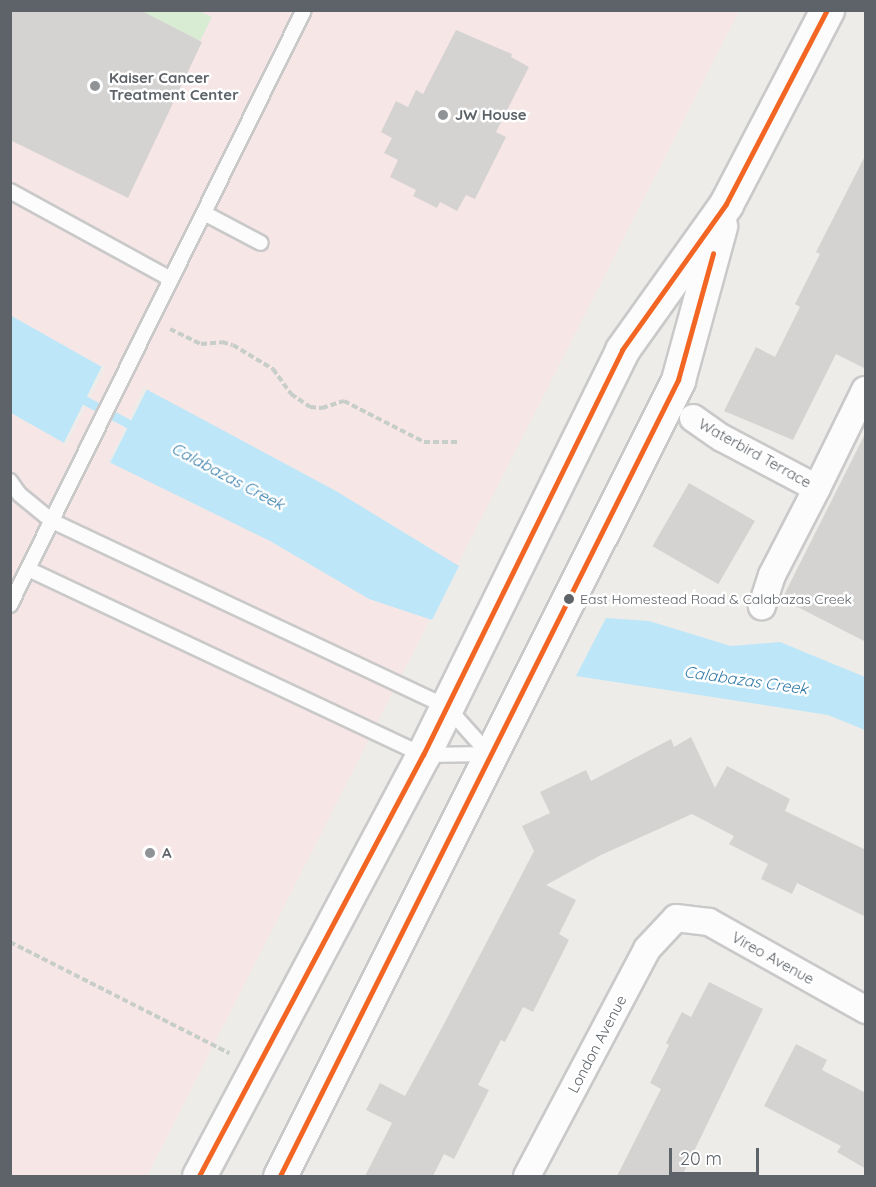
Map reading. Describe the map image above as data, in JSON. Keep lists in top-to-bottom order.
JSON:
{
  "streets": {
    "street": ["Waterbird Terrace", "Vireo Avenue", "London Avenue"]
  },
  "crossings": [
    ["Vireo Avenue", "London Avenue"]
  ],
  "water": ["Calabazas Creek"],
  "places": [
    "Kaiser Cancer Treatment Center",
    "JW House",
    "East Homestead Road & Calabazas Creek",
    "A"
  ],
  "scale_bar": "20 m"
}
